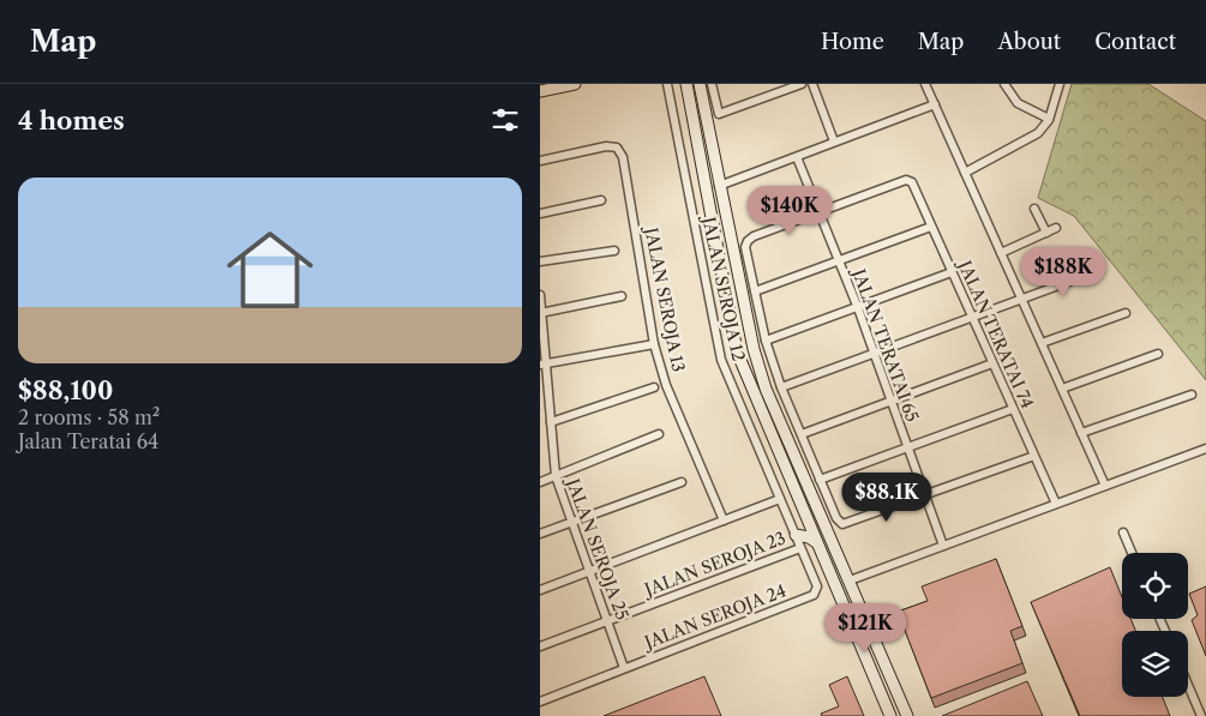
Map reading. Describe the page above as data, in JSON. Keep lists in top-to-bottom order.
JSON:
{
  "streets": {
    "street": [
      "JALAN SEROJA 12",
      "JALAN SEROJA 13",
      "JALAN TERATAI 74",
      "JALAN TERATAI 65",
      "JALAN SEROJA 25",
      "JALAN SEROJA 23",
      "JALAN SEROJA 24"
    ]
  },
  "crossings": [
    ["JALAN SEROJA 12", "JALAN SEROJA 23"],
    ["JALAN SEROJA 12", "JALAN SEROJA 24"],
    ["JALAN TERATAI 74", "JALAN TERATAI 65"],
    ["JALAN SEROJA 25", "JALAN SEROJA 23"],
    ["JALAN SEROJA 25", "JALAN SEROJA 24"]
  ],
  "page": {
    "header": "Map",
    "nav": [
      "Home",
      "Map",
      "About",
      "Contact"
    ],
    "heading": "4 homes",
    "list": [
      {
        "name": "$88,100",
        "note": "2 rooms · 58 m² · Jalan Teratai 64"
      }
    ],
    "price": [
      "$140K",
      "$188K",
      "$88.1K",
      "$121K"
    ]
  }
}
